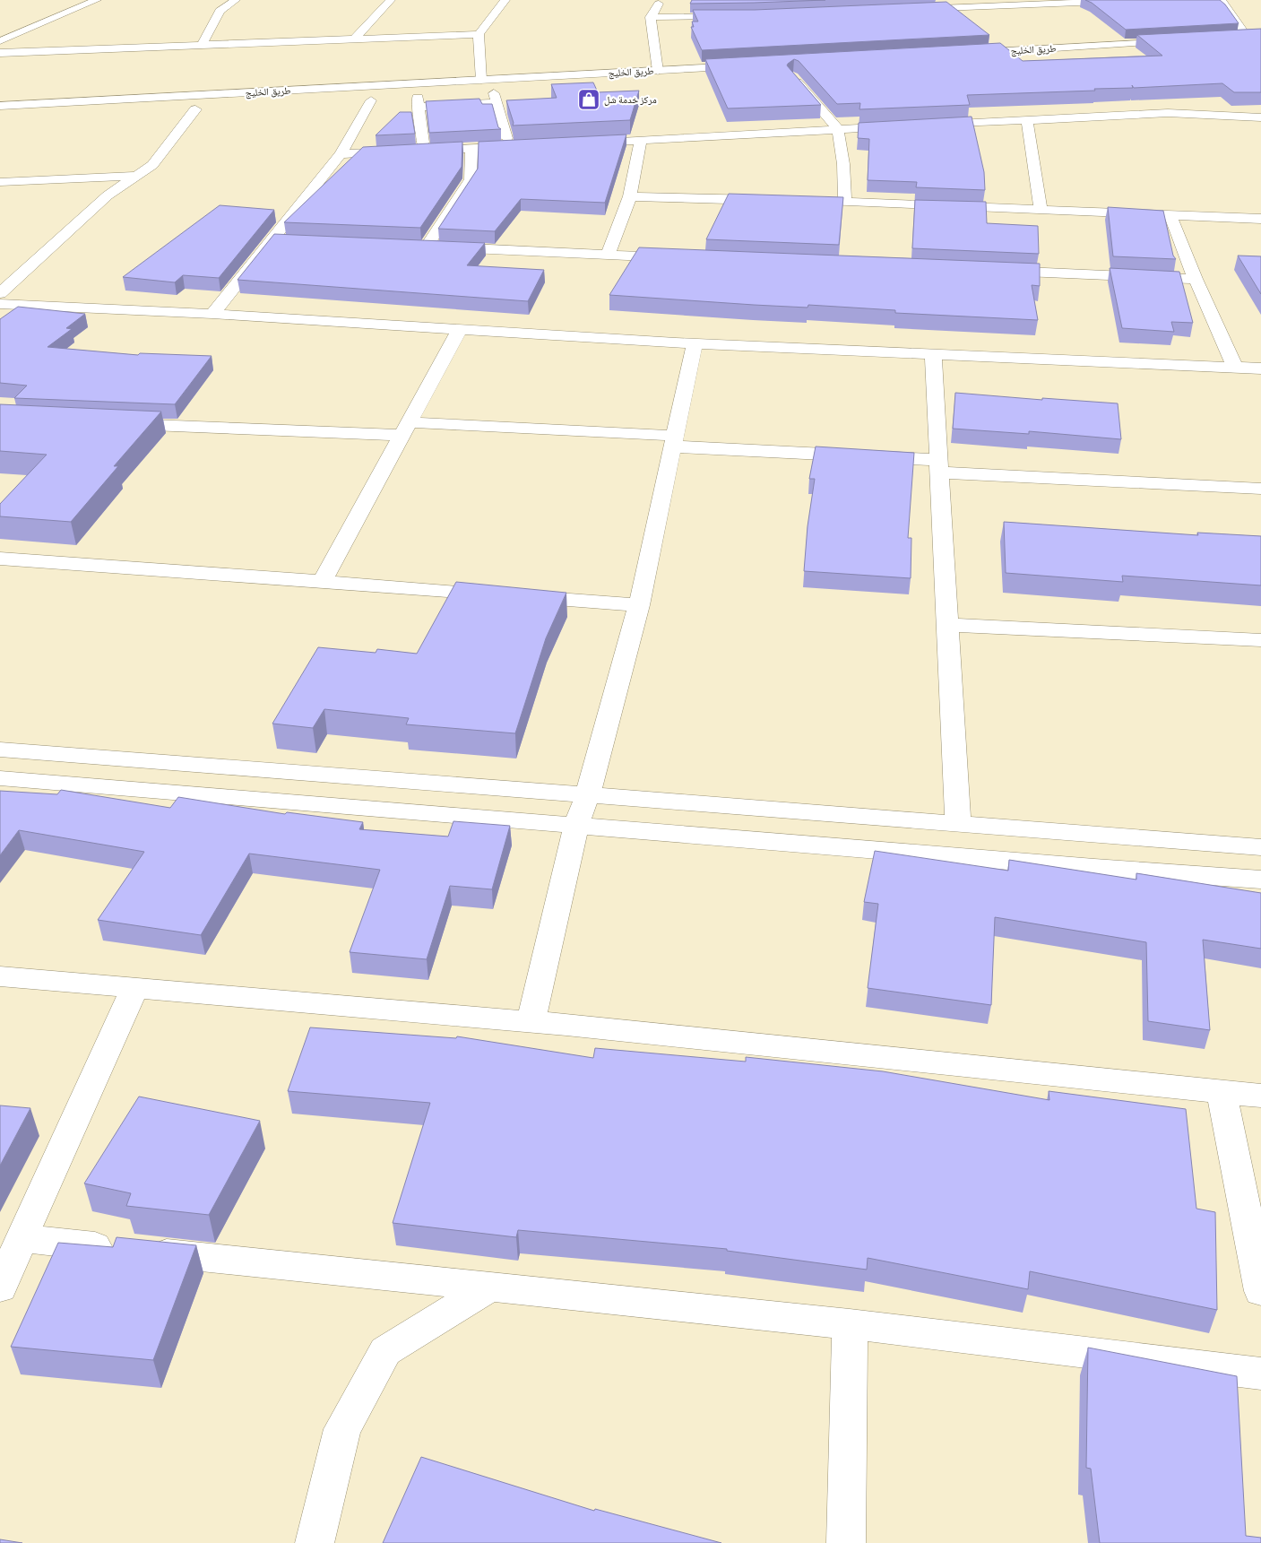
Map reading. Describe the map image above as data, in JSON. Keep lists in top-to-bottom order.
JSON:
{
  "streets": {
    "street": ["طريق الخليج"]
  },
  "places": {
    "shop": ["مركز خدمة شل"]
  }
}
